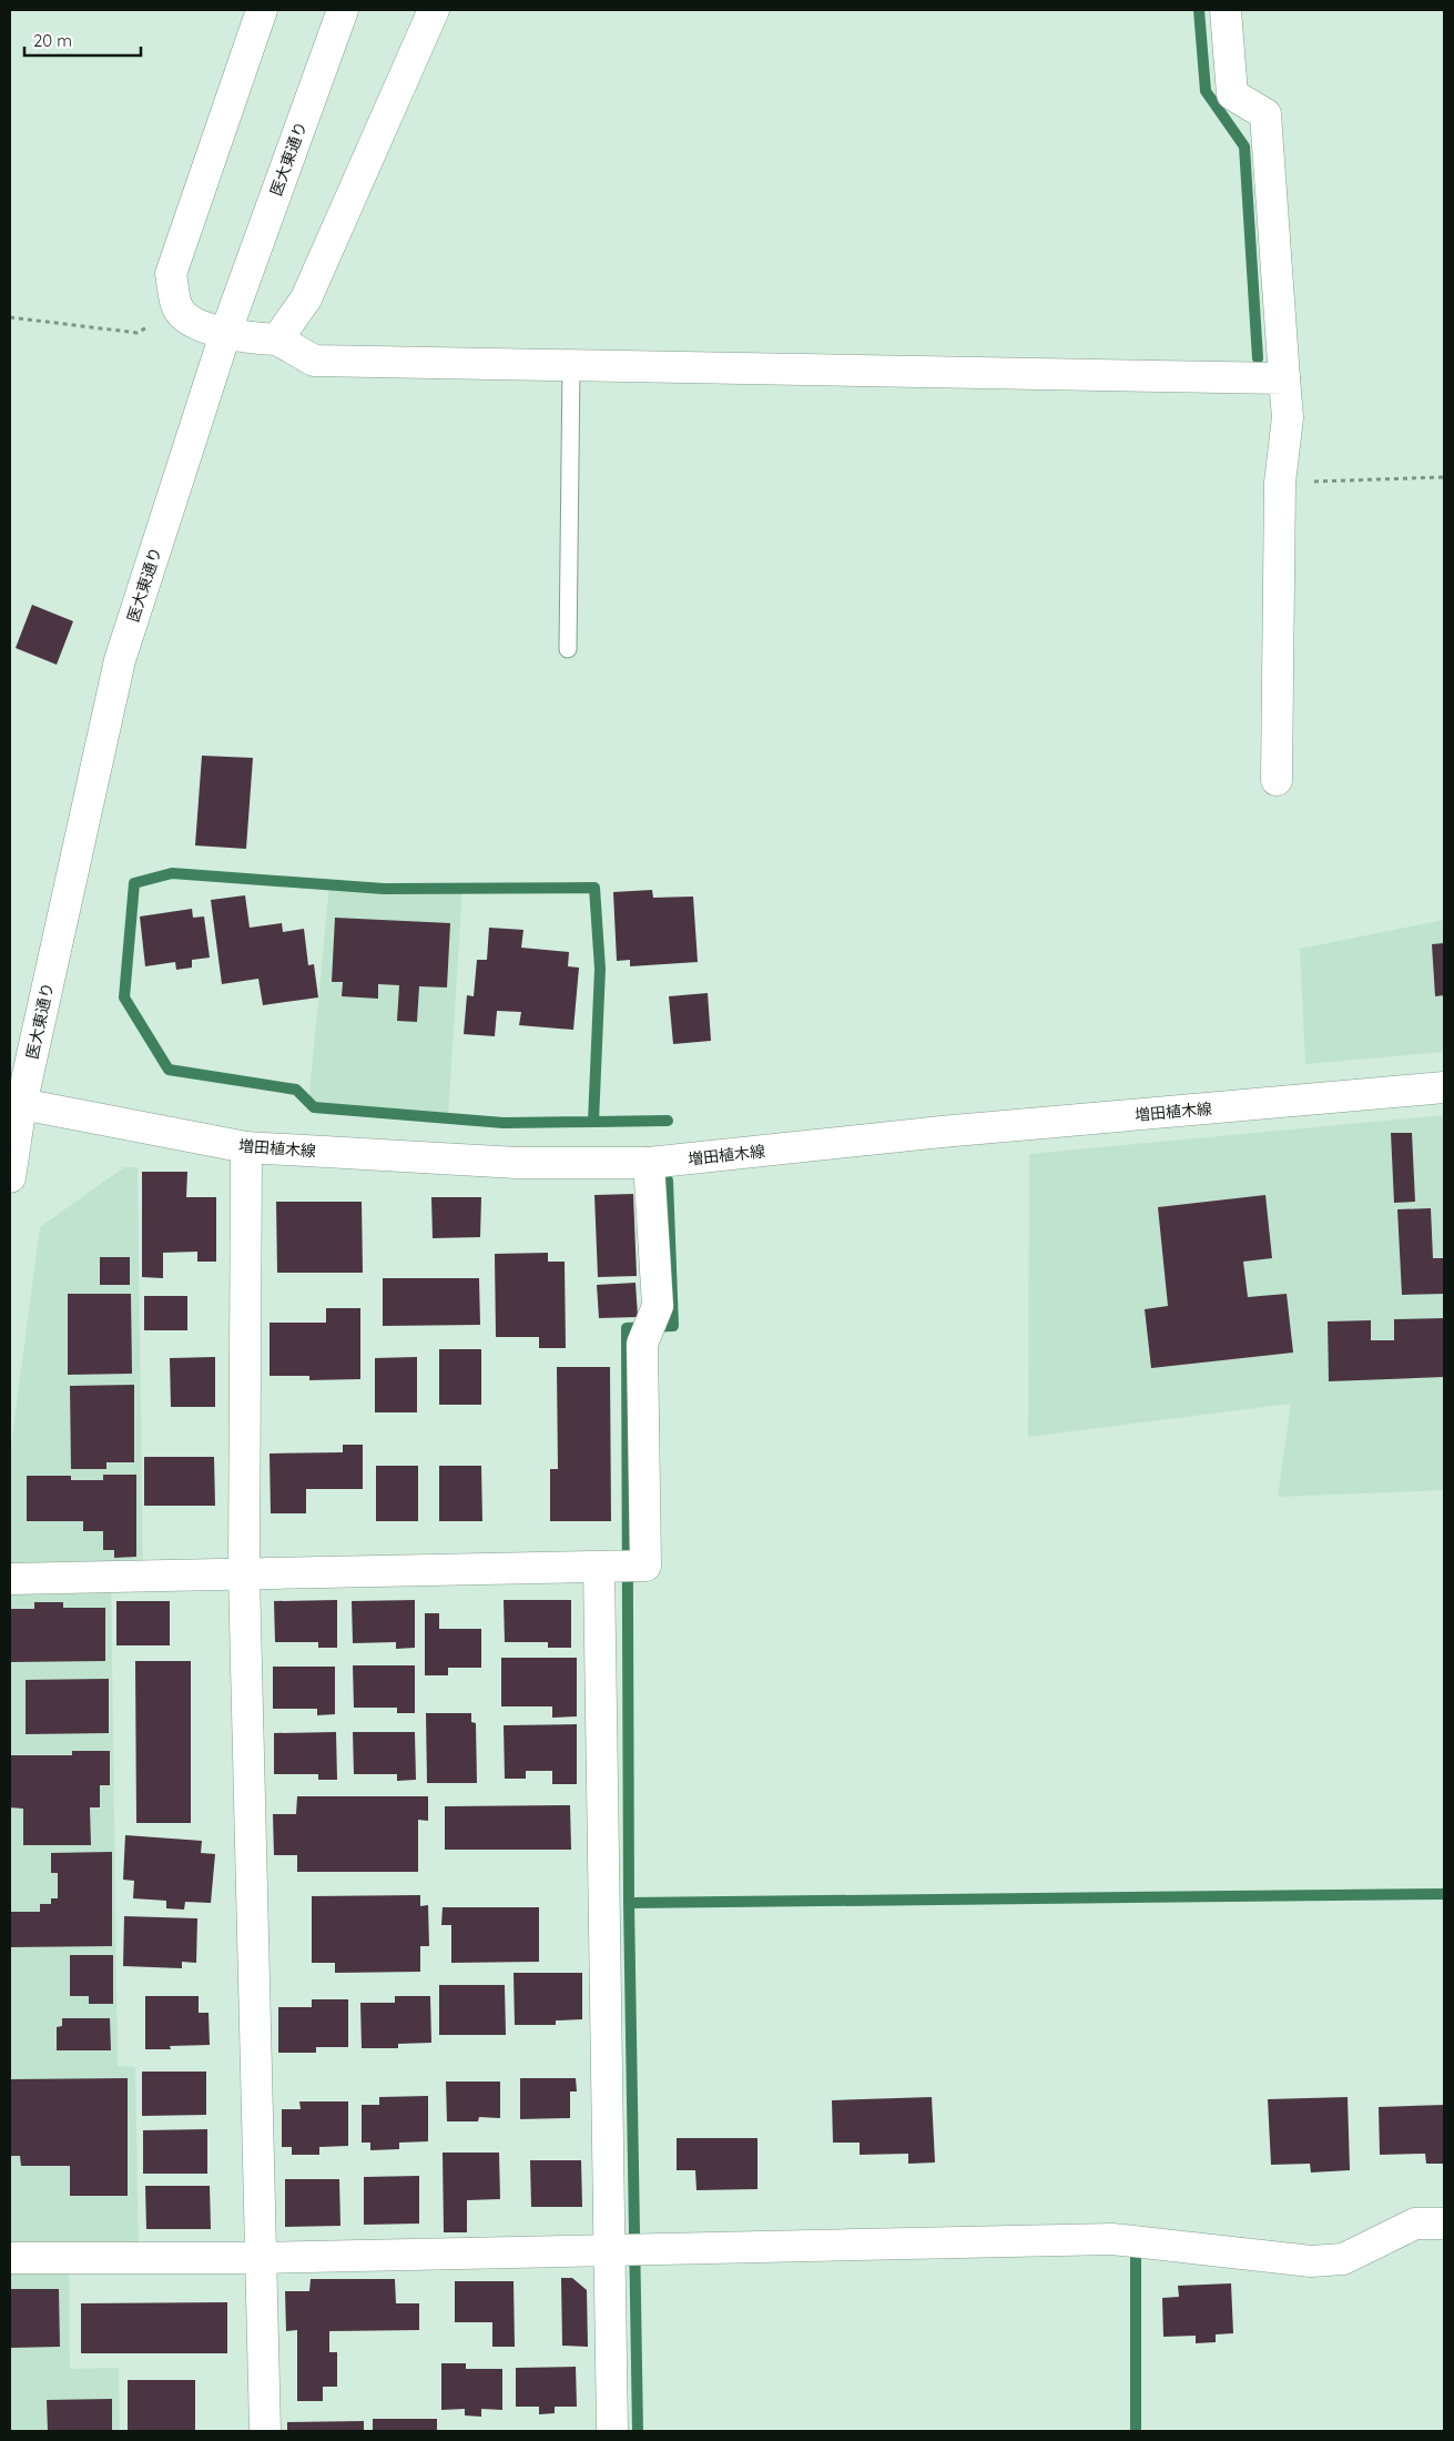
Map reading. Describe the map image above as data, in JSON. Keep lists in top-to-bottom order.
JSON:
{
  "streets": {
    "street": ["医大東通り", "増田植木線"]
  },
  "crossings": [
    ["医大東通り", "増田植木線"]
  ],
  "scale_bar": "20 m"
}
